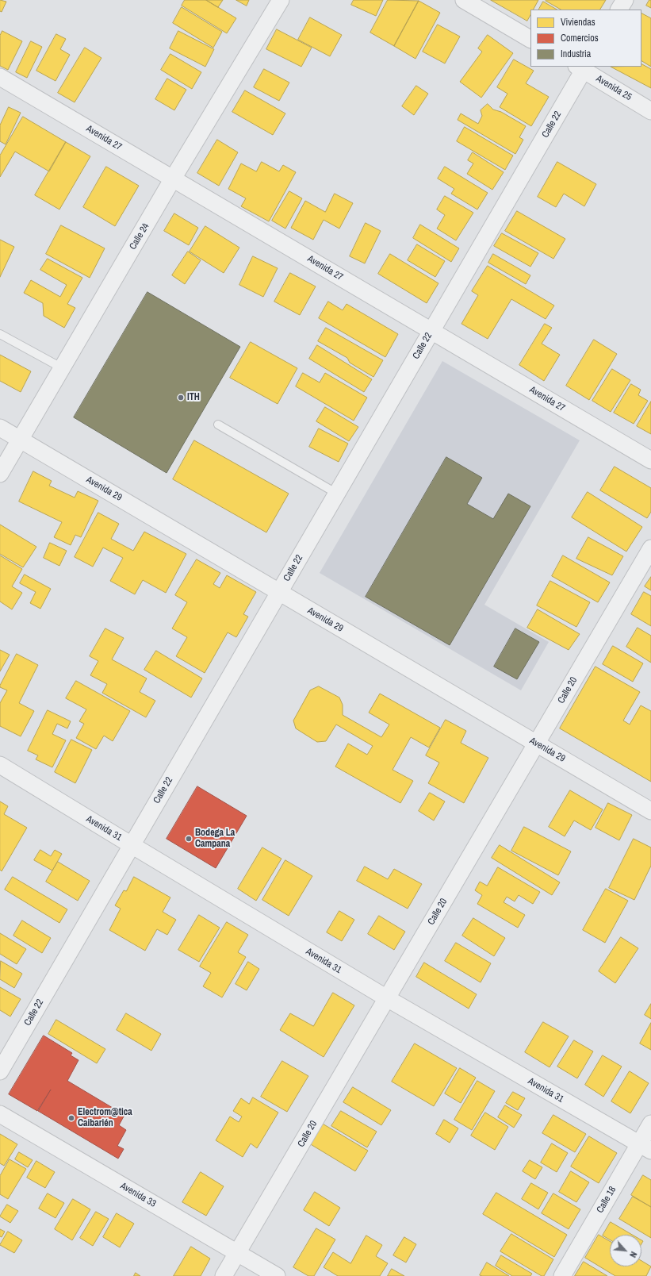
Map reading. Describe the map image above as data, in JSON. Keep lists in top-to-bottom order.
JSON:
{
  "streets": {
    "street": [
      "Avenida 25",
      "Calle 22",
      "Avenida 27",
      "Calle 24",
      "Avenida 29",
      "Calle 20",
      "Avenida 31",
      "Avenida 33",
      "Calle 18"
    ]
  },
  "crossings": [
    ["Avenida 25", "Calle 22"],
    ["Calle 22", "Avenida 27"],
    ["Calle 22", "Avenida 29"],
    ["Calle 22", "Avenida 31"],
    ["Avenida 27", "Calle 24"],
    ["Calle 24", "Avenida 29"],
    ["Avenida 29", "Calle 20"],
    ["Calle 20", "Avenida 31"],
    ["Calle 20", "Avenida 33"],
    ["Avenida 31", "Calle 18"]
  ],
  "places": ["ITH", "Bodega La Campana", "Electrom@tica Caibarién"],
  "legend": ["Viviendas", "Comercios", "Industria"],
  "north": "bottom right"
}
